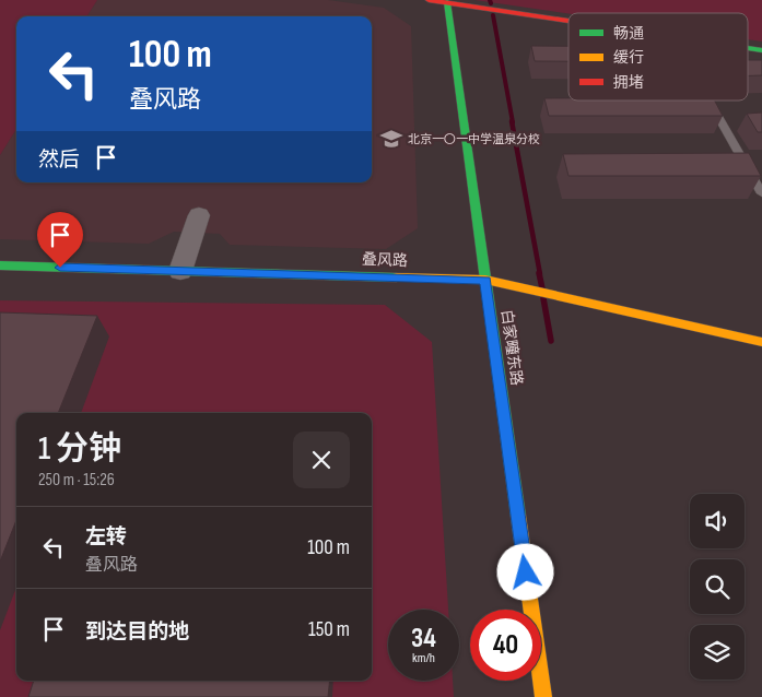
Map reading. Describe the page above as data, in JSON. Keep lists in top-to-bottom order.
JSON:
{
  "streets": {
    "street": ["叠风路", "白家疃东路"]
  },
  "crossings": [
    ["叠风路", "白家疃东路"]
  ],
  "places": {
    "school or university": ["北京一〇一中学温泉分校"]
  },
  "legend": ["畅通", "缓行", "拥堵"],
  "page": {
    "turn": ["100 m", "叠风路"],
    "then": "然后",
    "heading": ["1 分钟", "250 m · 15:26"],
    "list": [
      {
        "name": "左转",
        "note": "叠风路",
        "value": "100 m"
      },
      {
        "name": "到达目的地",
        "value": "150 m"
      }
    ],
    "speed": "34 km/h",
    "limit": "40"
  }
}
